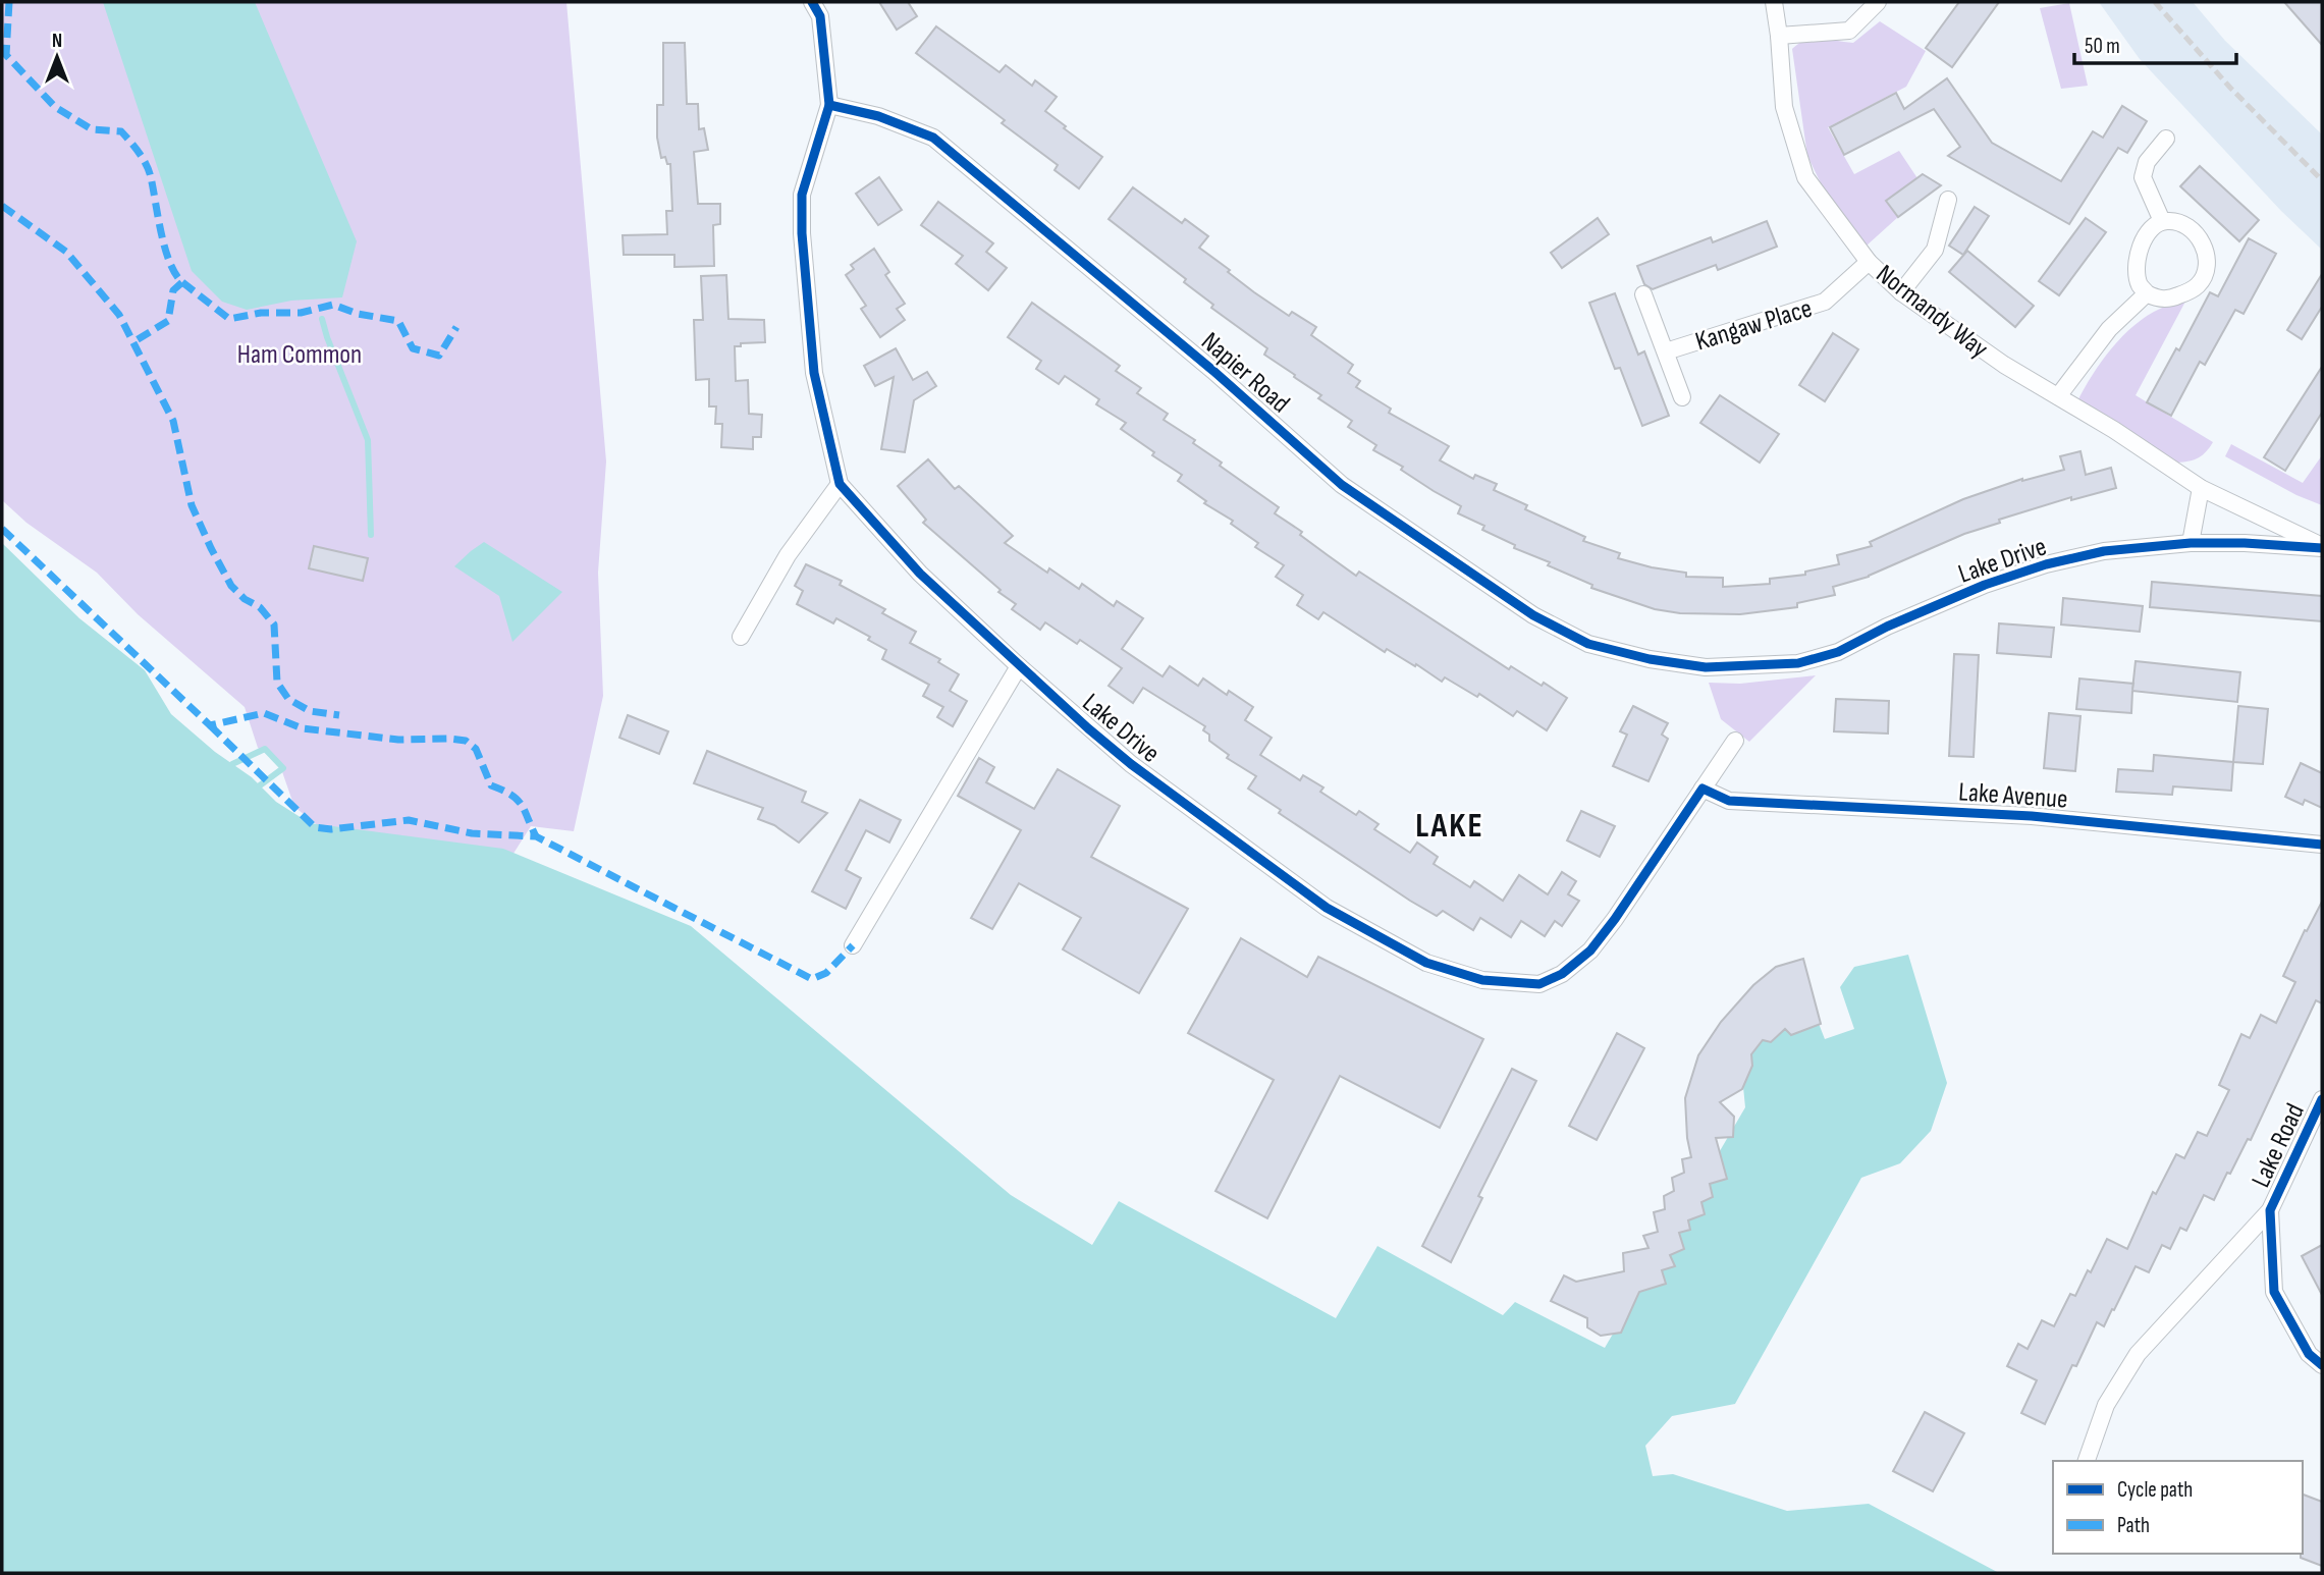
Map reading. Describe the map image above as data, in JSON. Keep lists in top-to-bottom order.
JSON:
{
  "streets": {
    "street": [
      "Normandy Way",
      "Kangaw Place",
      "Napier Road",
      "Lake Drive",
      "Lake Avenue",
      "Lake Road"
    ]
  },
  "crossings": [
    ["Normandy Way", "Kangaw Place"],
    ["Normandy Way", "Lake Drive"],
    ["Napier Road", "Lake Drive"],
    ["Lake Drive", "Lake Avenue"]
  ],
  "districts": ["LAKE"],
  "parks": ["Ham Common"],
  "legend": ["Cycle path", "Path"],
  "scale_bar": "50 m",
  "north": "top"
}
